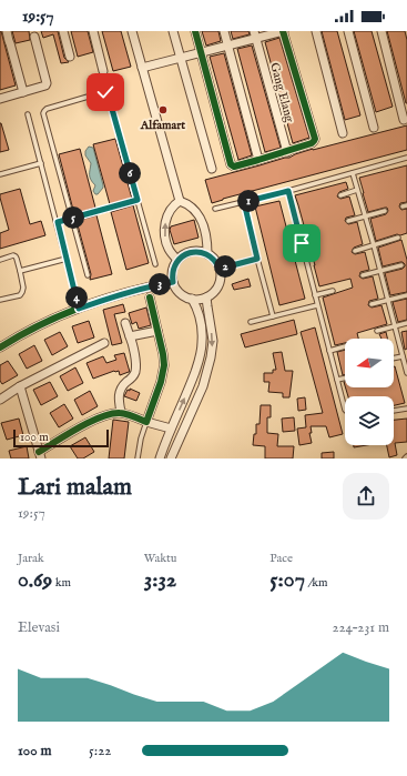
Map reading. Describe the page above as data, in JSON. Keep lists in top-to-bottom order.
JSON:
{
  "streets": {
    "street": ["Gang Elang"]
  },
  "places": ["Alfamart"],
  "scale_bar": "100 m",
  "north": "left",
  "page": {
    "status": "19:57",
    "pins": [
      "6",
      "1",
      "5",
      "2",
      "3",
      "4"
    ],
    "scale": "100 m",
    "heading": ["Lari malam", "19:57"],
    "stats": [
      ["Jarak", "0.69 km"],
      ["Waktu", "3:32"],
      ["Pace", "5:07 /km"]
    ],
    "chart": ["Elevasi", "224–231 m"],
    "list": [
      {
        "name": "100 m",
        "note": "5:22"
      }
    ]
  }
}
